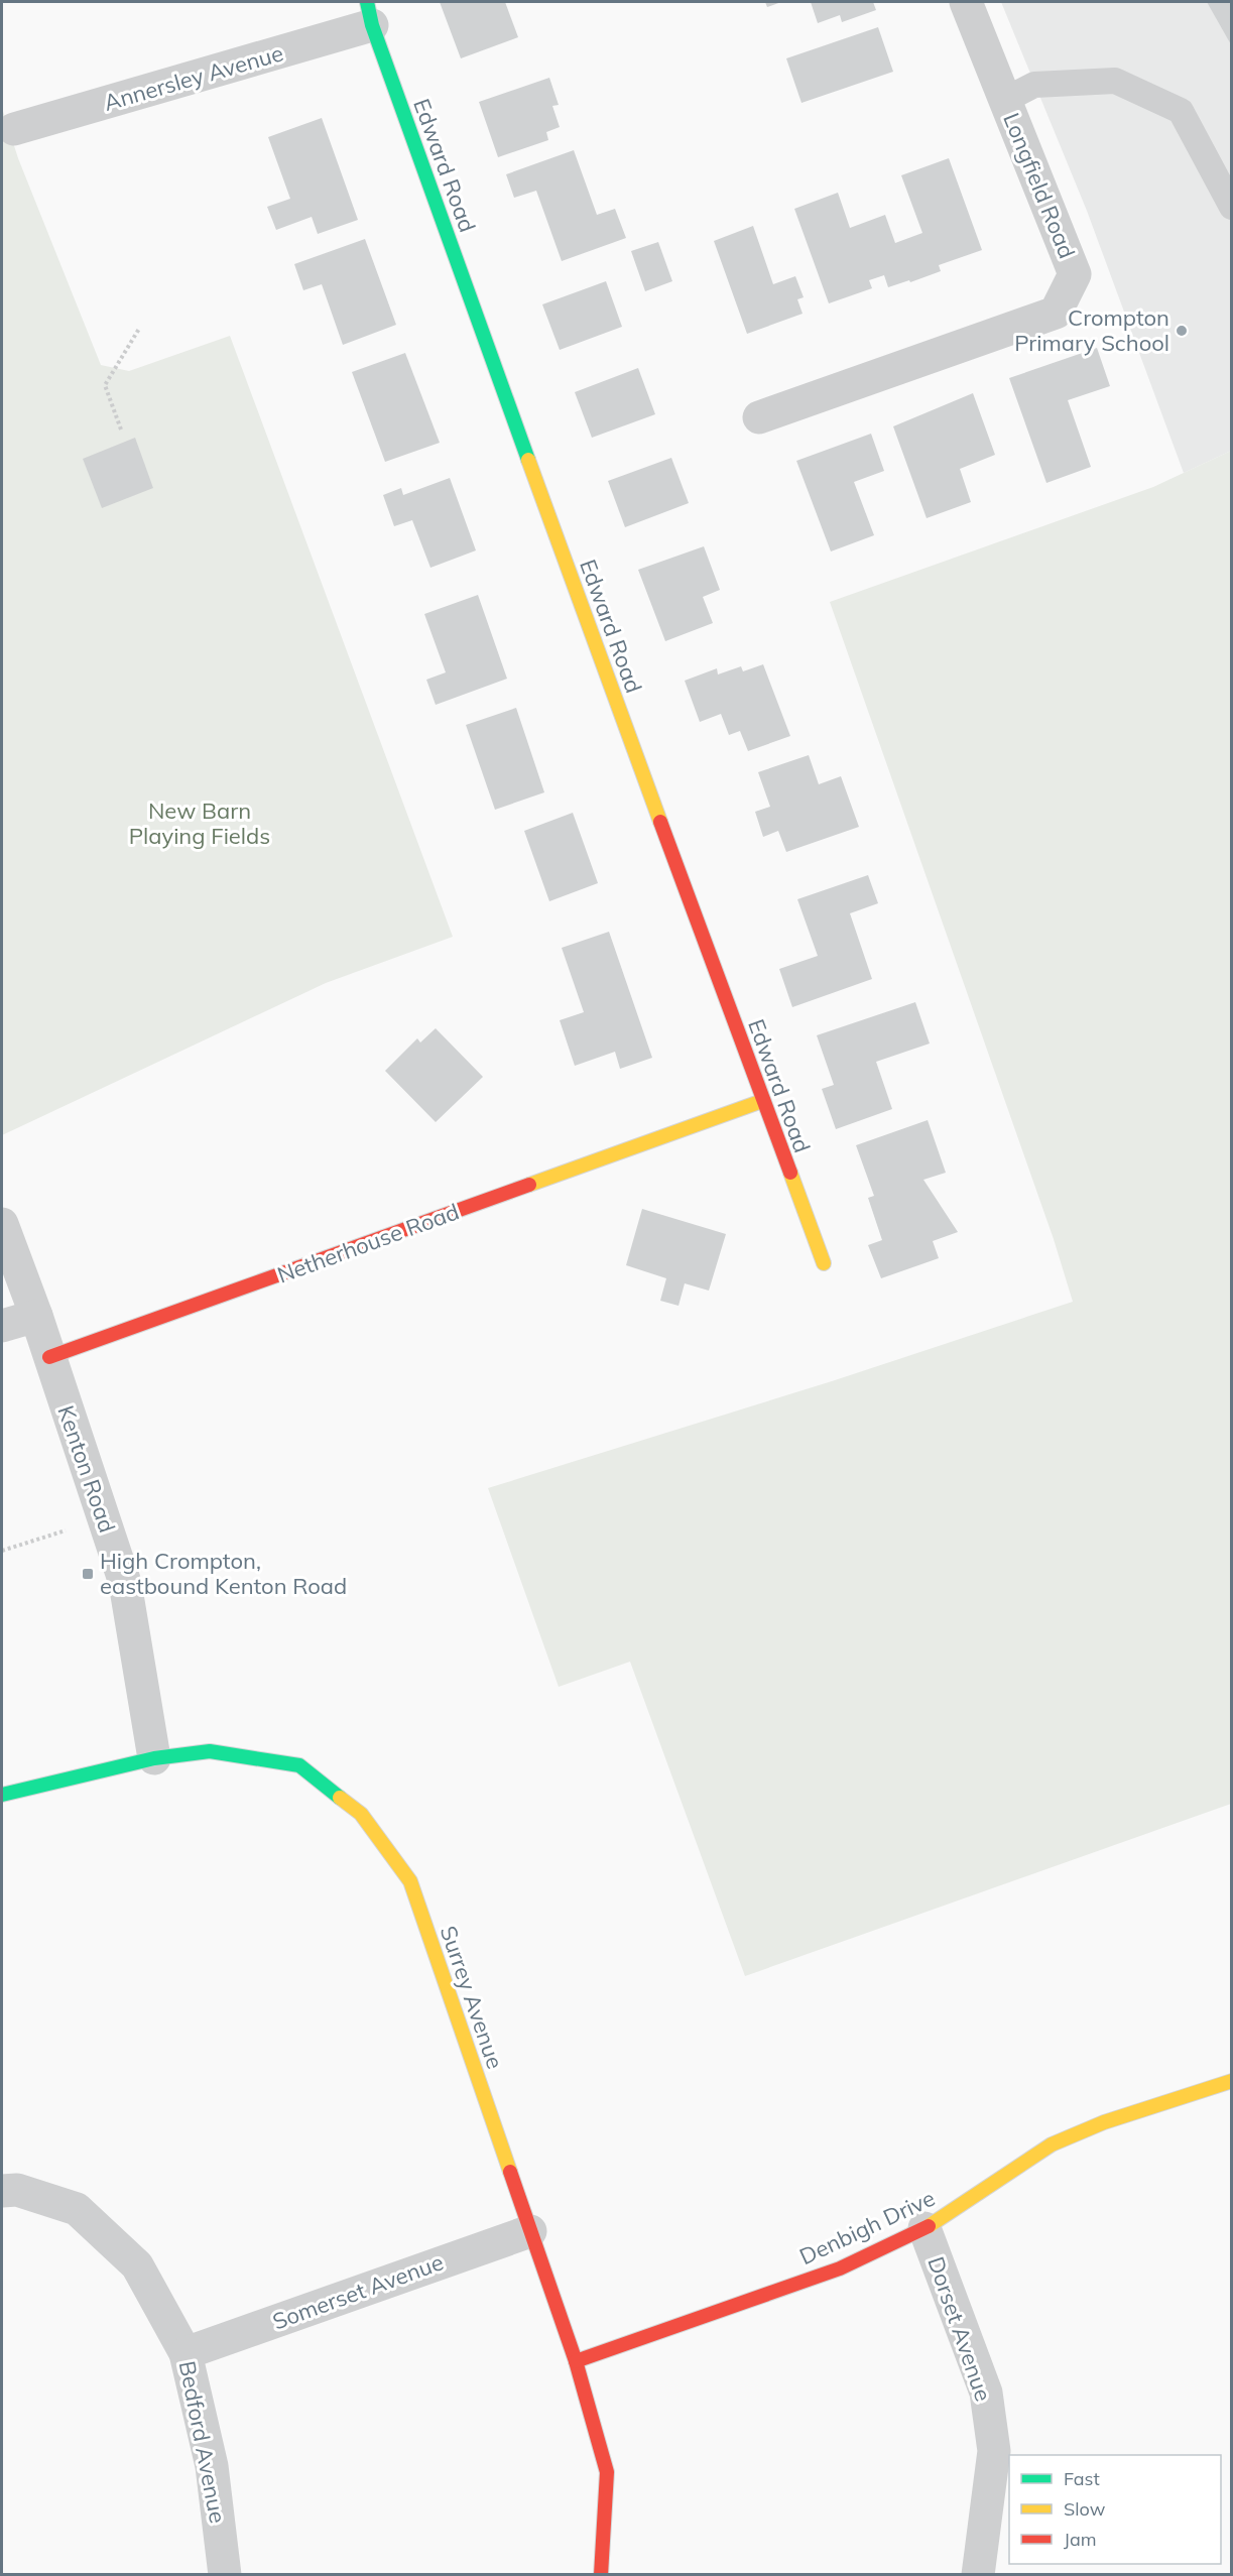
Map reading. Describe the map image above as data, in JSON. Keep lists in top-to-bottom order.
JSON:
{
  "streets": {
    "street": [
      "Annersley Avenue",
      "Edward Road",
      "Longfield Road",
      "Netherhouse Road",
      "Kenton Road",
      "Surrey Avenue",
      "Denbigh Drive",
      "Somerset Avenue",
      "Dorset Avenue",
      "Bedford Avenue"
    ]
  },
  "crossings": [
    ["Annersley Avenue", "Edward Road"],
    ["Edward Road", "Netherhouse Road"],
    ["Netherhouse Road", "Kenton Road"],
    ["Kenton Road", "Surrey Avenue"],
    ["Surrey Avenue", "Denbigh Drive"],
    ["Surrey Avenue", "Somerset Avenue"],
    ["Denbigh Drive", "Dorset Avenue"],
    ["Somerset Avenue", "Bedford Avenue"]
  ],
  "parks": ["New Barn Playing Fields"],
  "places": {
    "other": ["Crompton Primary School"],
    "transit": ["High Crompton, eastbound Kenton Road"]
  },
  "legend": ["Fast", "Slow", "Jam"]
}
